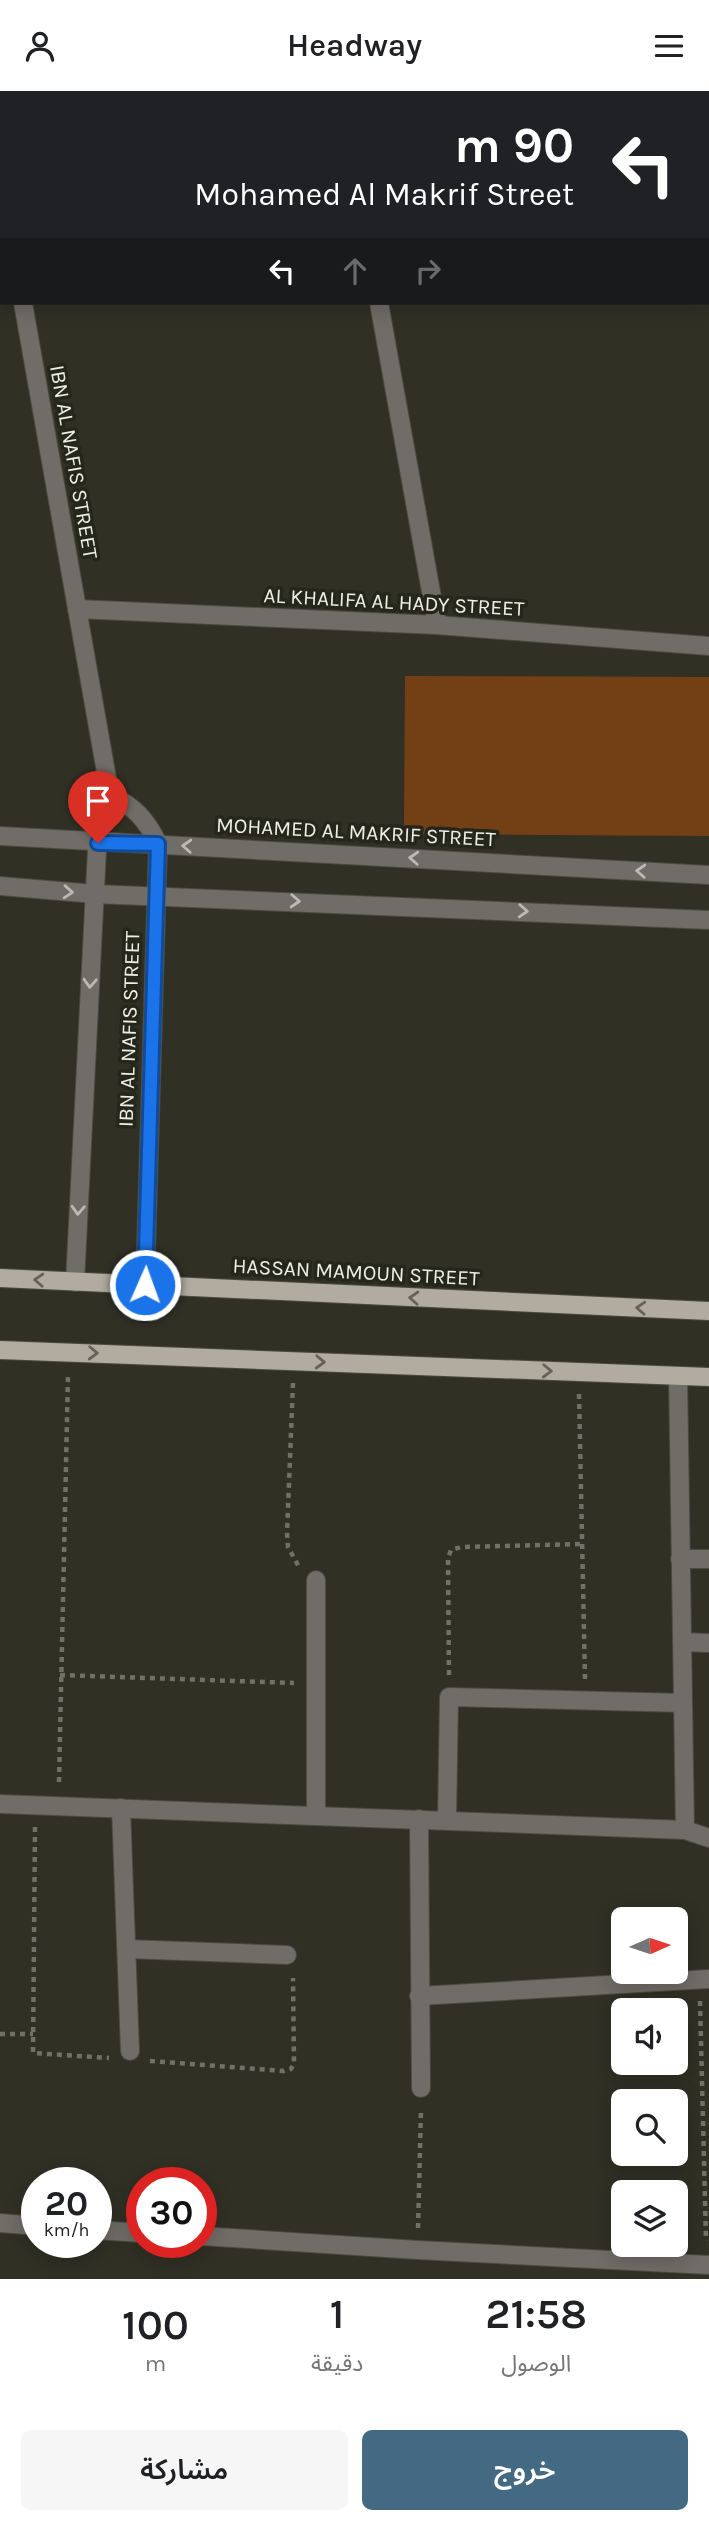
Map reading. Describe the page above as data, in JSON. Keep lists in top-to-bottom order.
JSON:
{
  "streets": {
    "main road": ["HASSAN MAMOUN STREET"],
    "street": ["IBN AL NAFIS STREET", "AL KHALIFA AL HADY STREET", "MOHAMED AL MAKRIF STREET"]
  },
  "crossings": [
    ["IBN AL NAFIS STREET", "AL KHALIFA AL HADY STREET"],
    ["IBN AL NAFIS STREET", "MOHAMED AL MAKRIF STREET"],
    ["IBN AL NAFIS STREET", "HASSAN MAMOUN STREET"]
  ],
  "north": "right",
  "page": {
    "header": "Headway",
    "turn": ["90 m", "Mohamed Al Makrif Street"],
    "speed": "20 km/h",
    "limit": "30",
    "eta": [
      "21:58",
      "الوصول",
      "1",
      "دقيقة",
      "100",
      "m"
    ],
    "buttons": ["خروج", "مشاركة"]
  }
}
